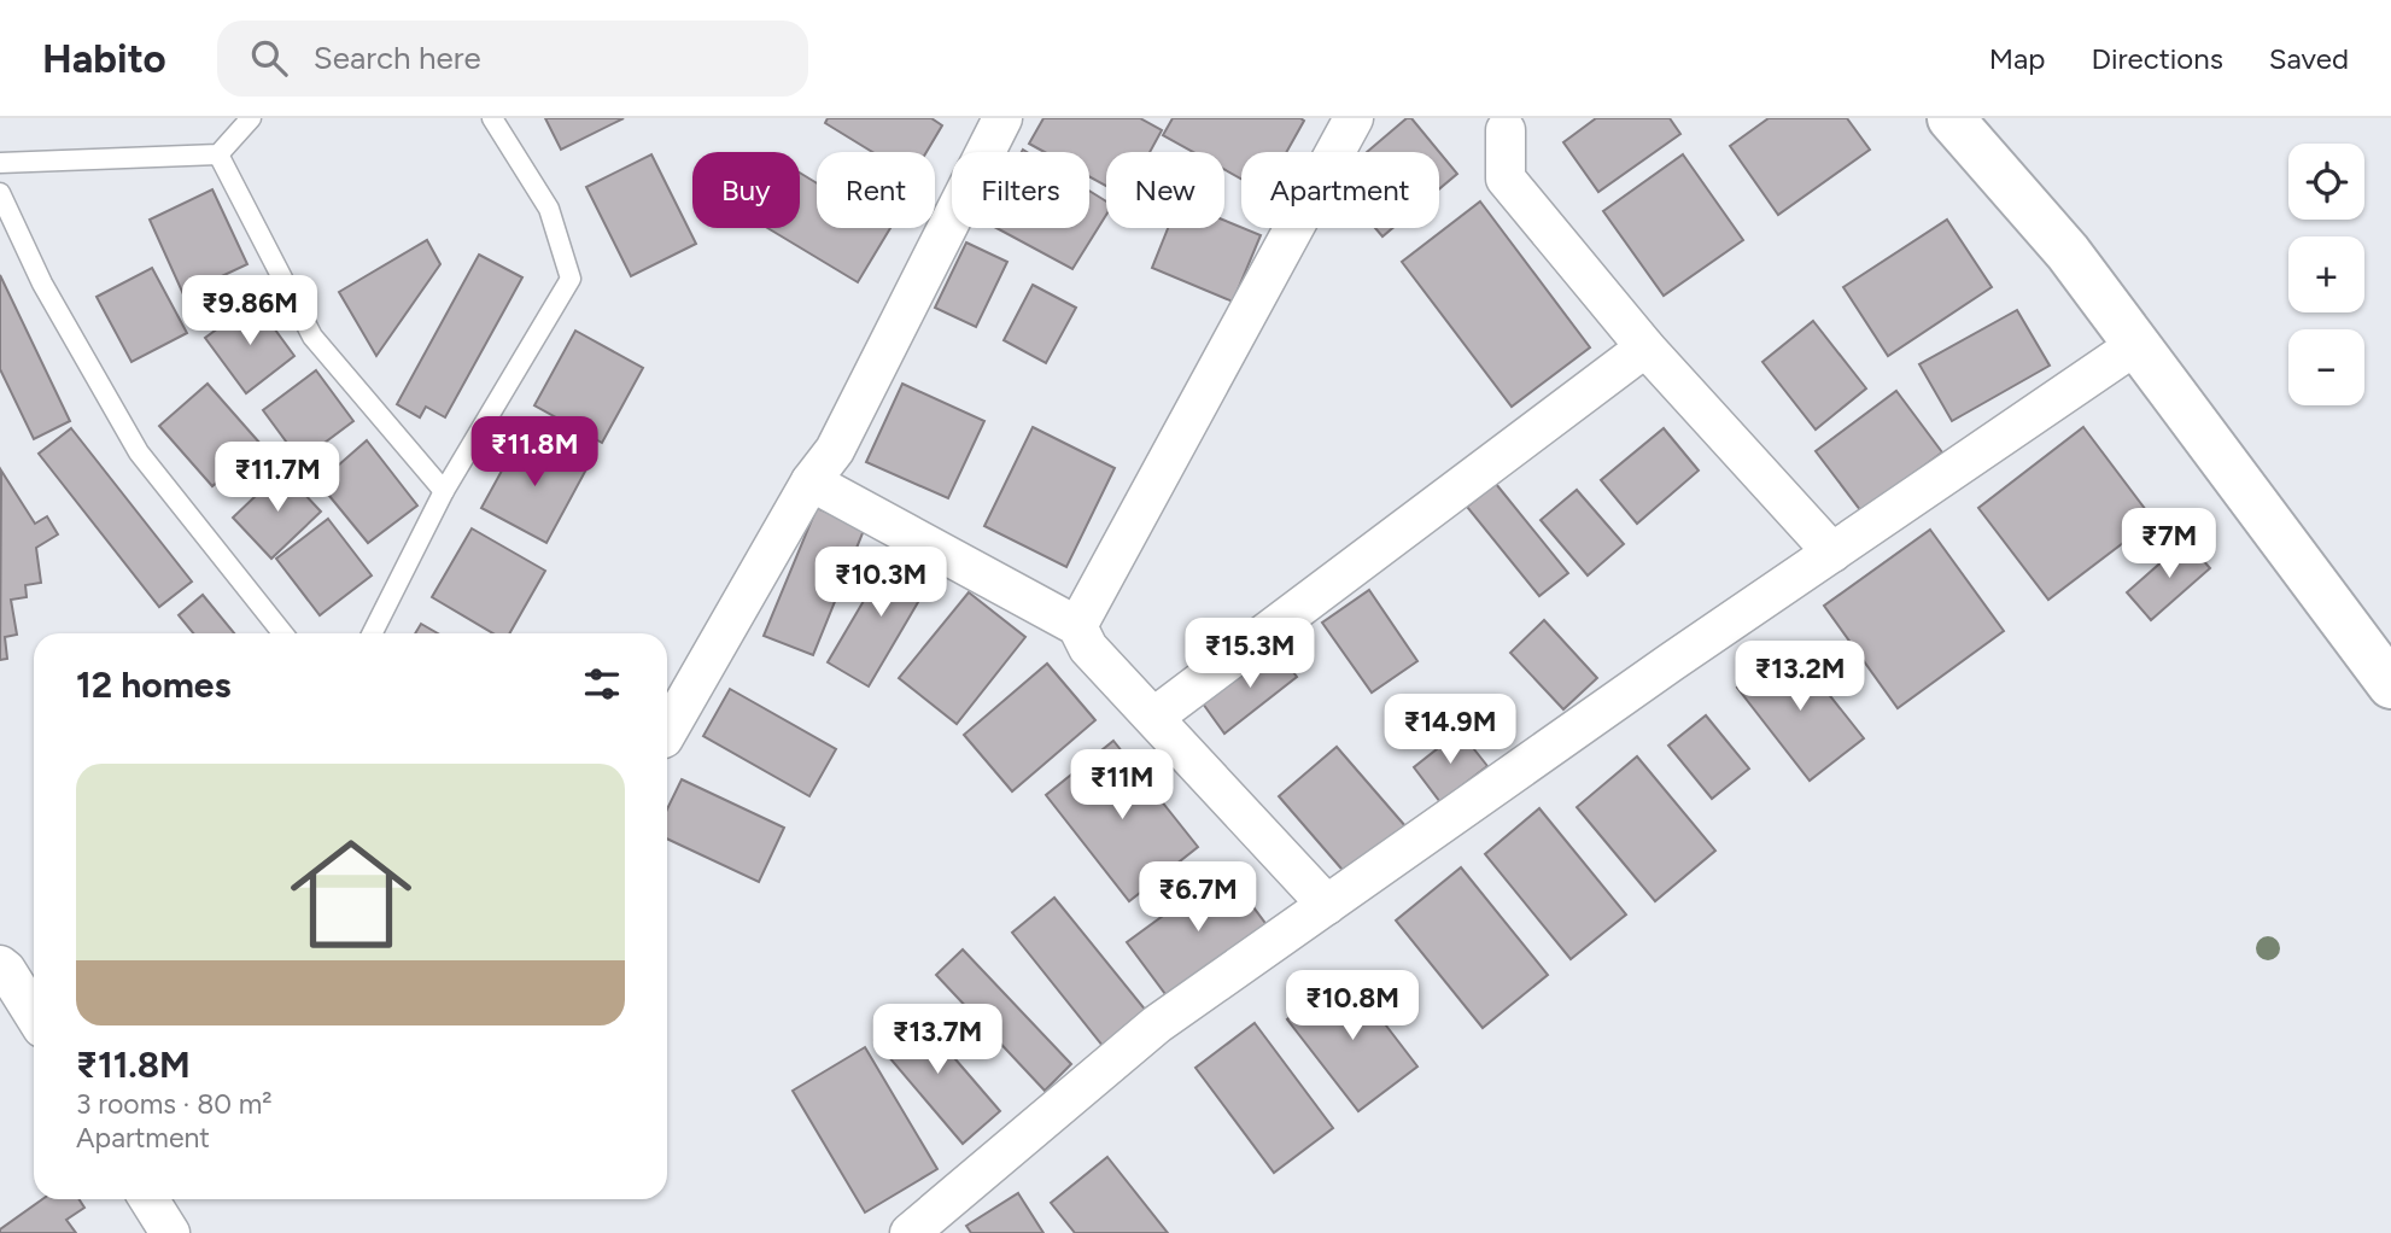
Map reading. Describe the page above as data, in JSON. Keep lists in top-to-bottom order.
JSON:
{
  "page": {
    "header": "Habito",
    "search": "Search here",
    "nav": ["Map", "Directions", "Saved"],
    "map_buttons": ["+", "−"],
    "chip": [
      "Buy",
      "Rent",
      "Filters",
      "New",
      "Apartment"
    ],
    "price": [
      "₹9.86M",
      "₹11.8M",
      "₹11.7M",
      "₹7M",
      "₹10.3M",
      "₹15.3M",
      "₹13.2M",
      "₹14.9M",
      "₹11M",
      "₹6.7M",
      "₹10.8M",
      "₹13.7M"
    ],
    "heading": "12 homes",
    "list": [
      {
        "name": "₹11.8M",
        "note": "3 rooms · 80 m² · Apartment"
      }
    ]
  }
}
